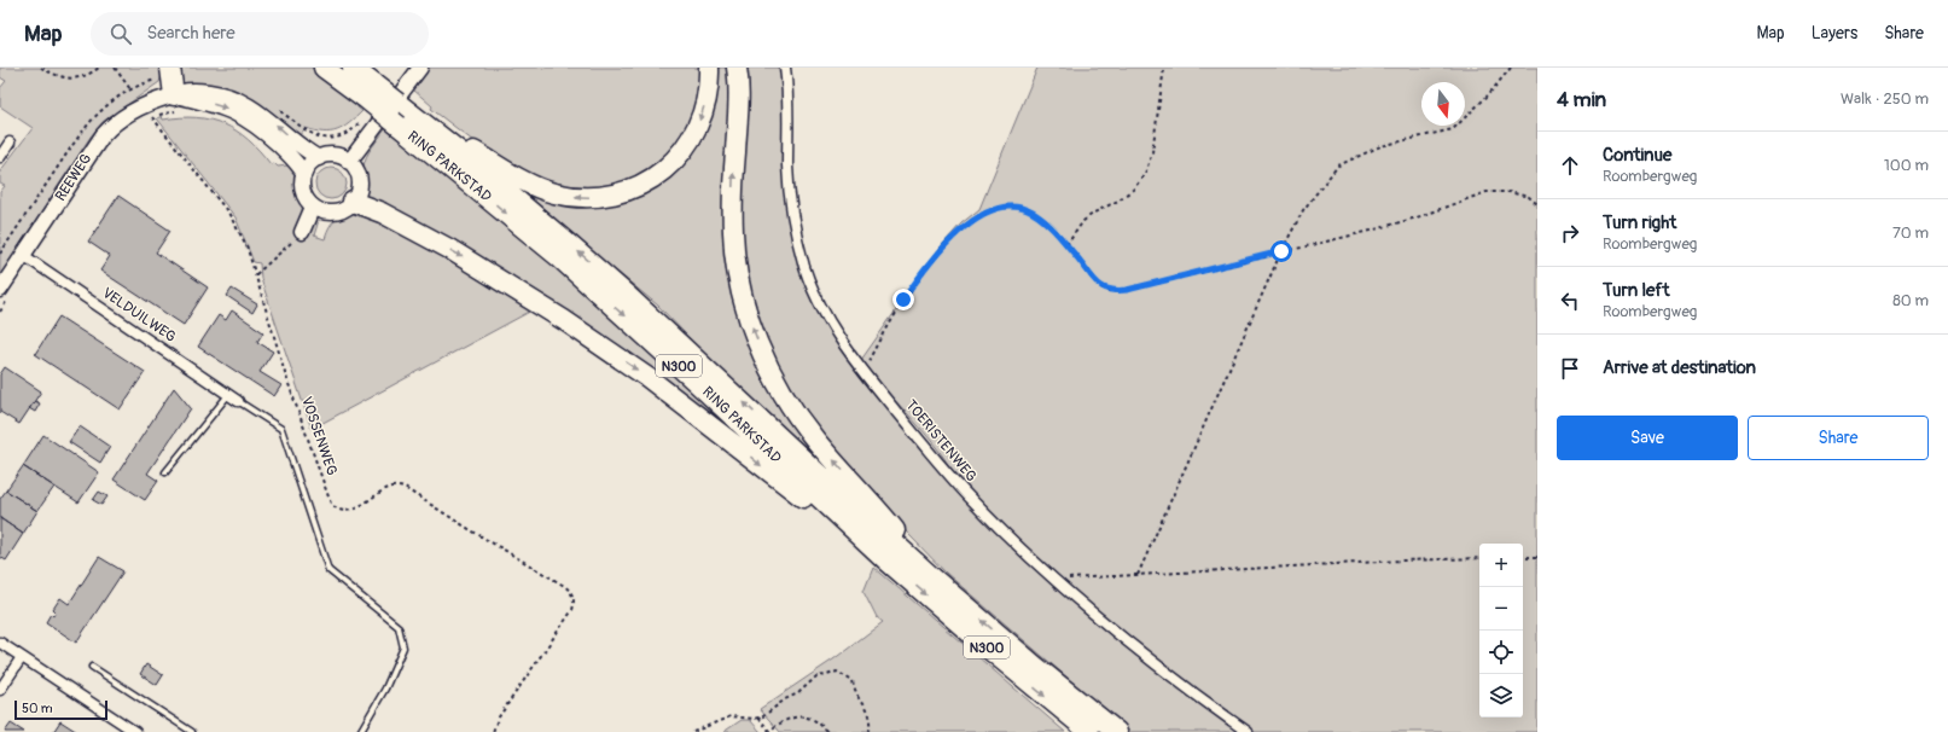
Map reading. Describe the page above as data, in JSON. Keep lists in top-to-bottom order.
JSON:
{
  "streets": {
    "highway": ["RING PARKSTAD", "N300"],
    "street": ["REEWEG", "VELDUILWEG", "TOERISTENWEG"],
    "path": ["VOSSENWEG"]
  },
  "crossings": [
    ["RING PARKSTAD", "N300"],
    ["REEWEG", "VELDUILWEG"],
    ["REEWEG", "N300"]
  ],
  "scale_bar": "50 m",
  "north": "bottom",
  "page": {
    "header": "Map",
    "search": "Search here",
    "nav": ["Map", "Layers", "Share"],
    "heading": ["4 min", "Walk · 250 m"],
    "list": [
      ["Continue", "Roombergweg", "100 m"],
      ["Turn right", "Roombergweg", "70 m"],
      ["Turn left", "Roombergweg", "80 m"],
      "Arrive at destination"
    ],
    "buttons": ["Save", "Share"],
    "map_buttons": ["+", "−"],
    "scale": "50 m"
  }
}
